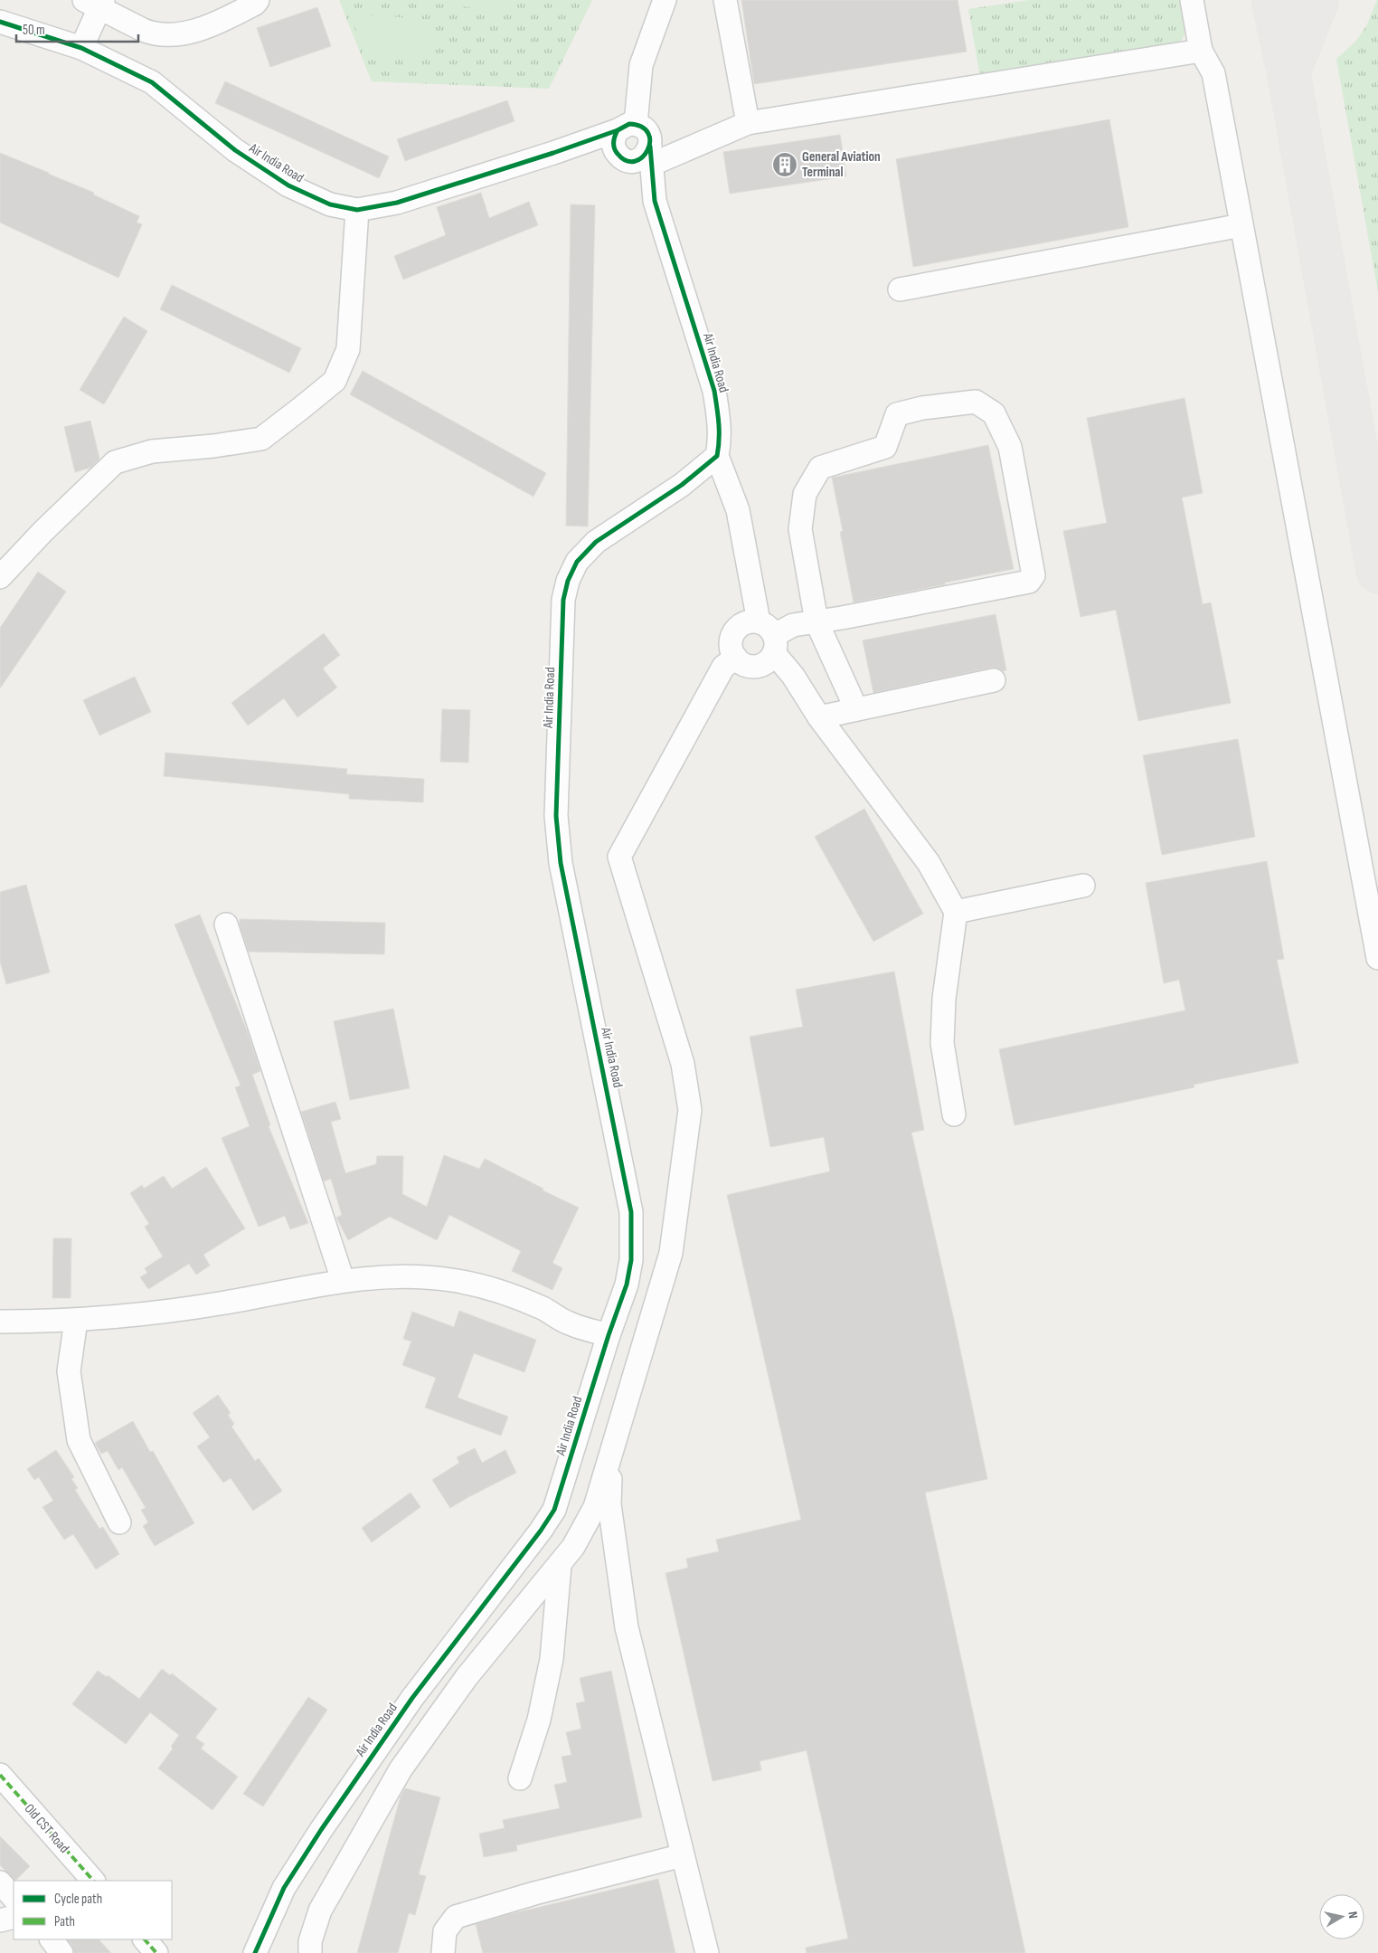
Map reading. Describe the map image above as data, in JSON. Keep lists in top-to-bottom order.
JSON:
{
  "streets": {
    "street": ["Air India Road", "Old CST Road"]
  },
  "places": {
    "building": ["General Aviation Terminal"]
  },
  "legend": ["Cycle path", "Path"],
  "scale_bar": "50 m",
  "north": "right"
}
